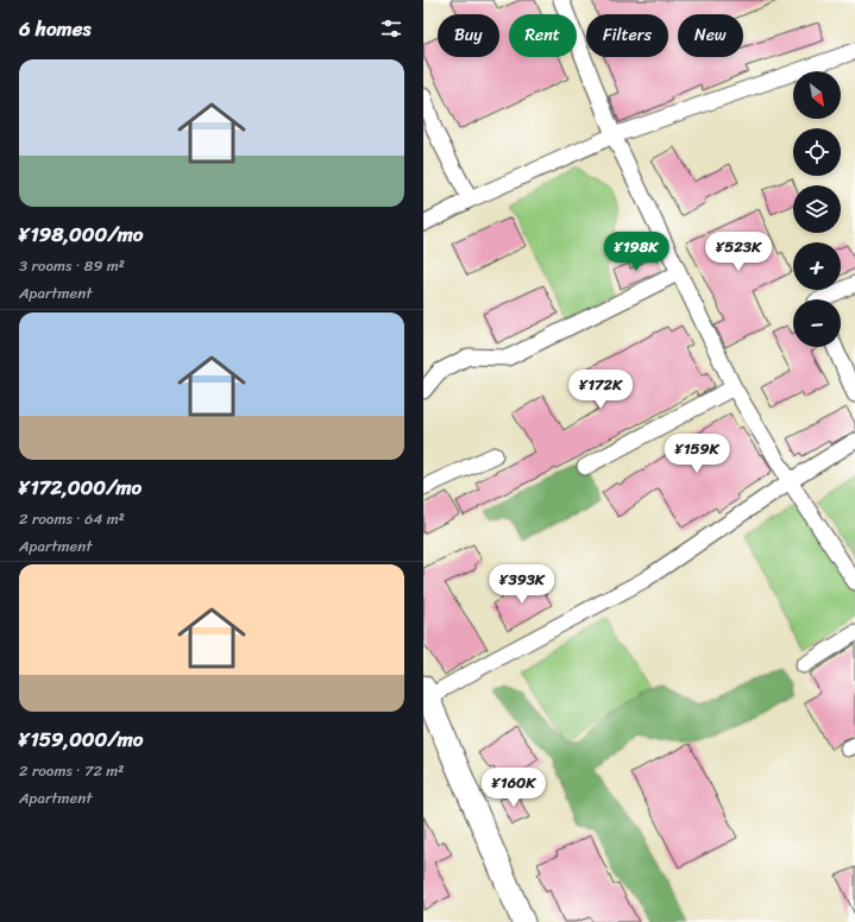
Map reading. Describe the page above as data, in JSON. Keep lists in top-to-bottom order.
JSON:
{
  "north": "bottom right",
  "page": {
    "heading": "6 homes",
    "chip": [
      "Buy",
      "Rent",
      "Filters",
      "New"
    ],
    "list": [
      {
        "name": "¥198,000/mo",
        "note": "3 rooms · 89 m² · Apartment"
      },
      {
        "name": "¥172,000/mo",
        "note": "2 rooms · 64 m² · Apartment"
      },
      {
        "name": "¥159,000/mo",
        "note": "2 rooms · 72 m² · Apartment"
      }
    ],
    "map_buttons": ["+", "−"],
    "price": [
      "¥198K",
      "¥523K",
      "¥172K",
      "¥159K",
      "¥393K",
      "¥160K"
    ]
  }
}
